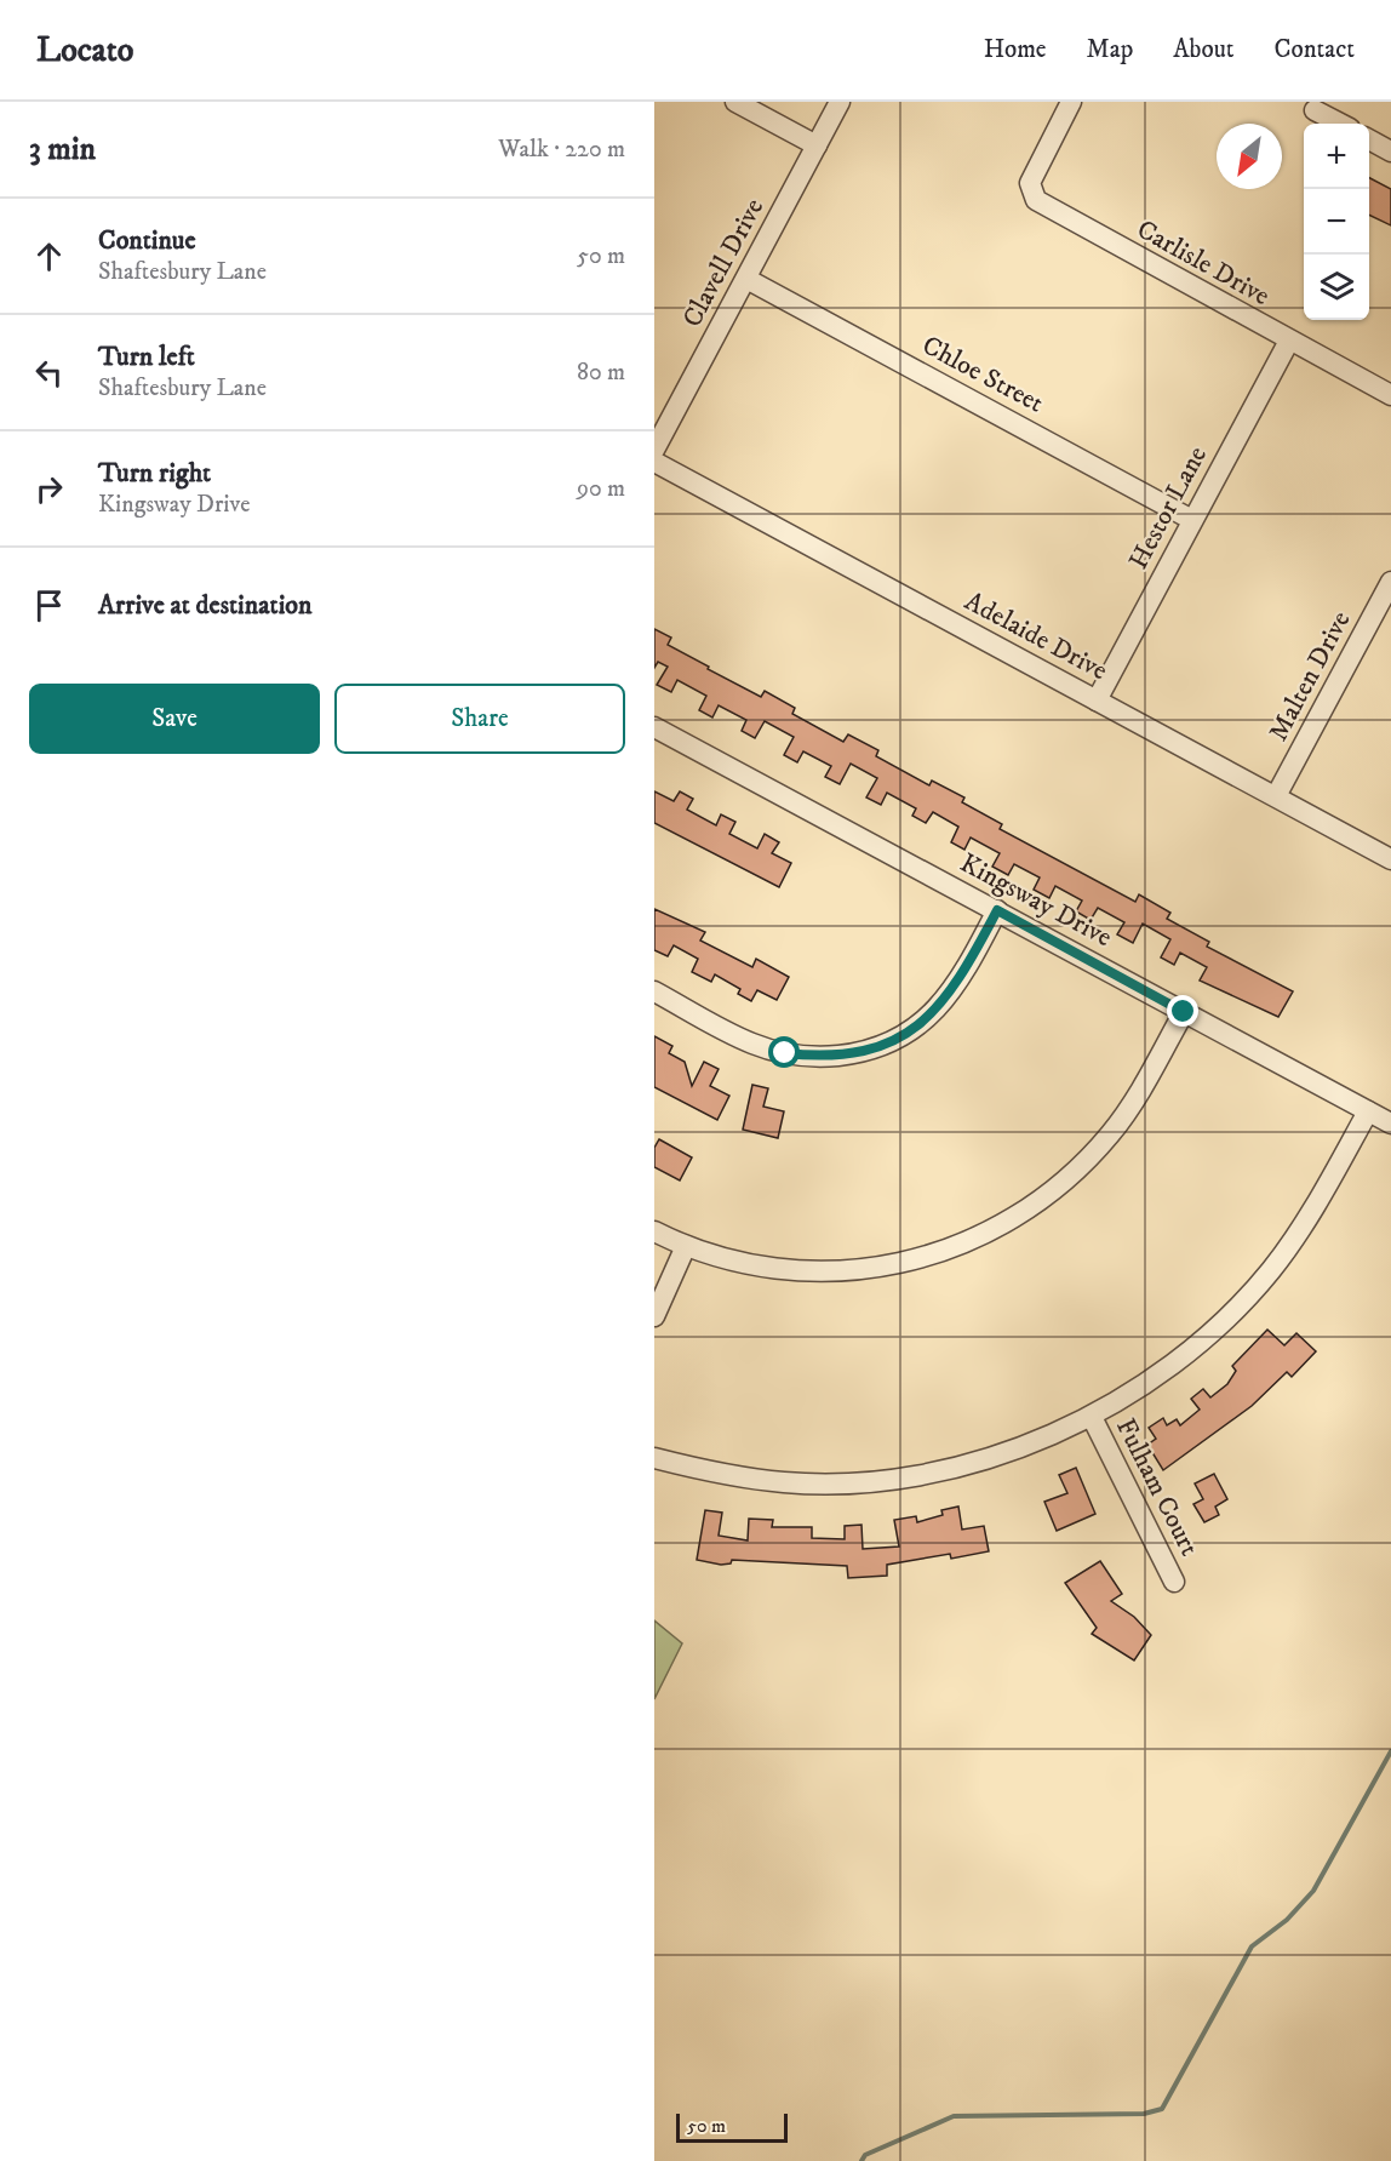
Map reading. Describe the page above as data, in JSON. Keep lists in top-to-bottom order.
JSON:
{
  "streets": {
    "street": [
      "Clavell Drive",
      "Carlisle Drive",
      "Chloe Street",
      "Hestor Lane",
      "Adelaide Drive",
      "Malten Drive",
      "Kingsway Drive",
      "Fulham Court"
    ]
  },
  "crossings": [
    ["Clavell Drive", "Chloe Street"],
    ["Carlisle Drive", "Hestor Lane"],
    ["Chloe Street", "Hestor Lane"],
    ["Hestor Lane", "Adelaide Drive"],
    ["Adelaide Drive", "Malten Drive"]
  ],
  "scale_bar": "50 m",
  "north": "bottom left",
  "page": {
    "header": "Locato",
    "nav": [
      "Home",
      "Map",
      "About",
      "Contact"
    ],
    "heading": ["3 min", "Walk · 220 m"],
    "map_buttons": ["+", "−"],
    "list": [
      ["Continue", "Shaftesbury Lane", "50 m"],
      ["Turn left", "Shaftesbury Lane", "80 m"],
      ["Turn right", "Kingsway Drive", "90 m"],
      "Arrive at destination"
    ],
    "buttons": ["Save", "Share"],
    "scale": "50 m"
  }
}
